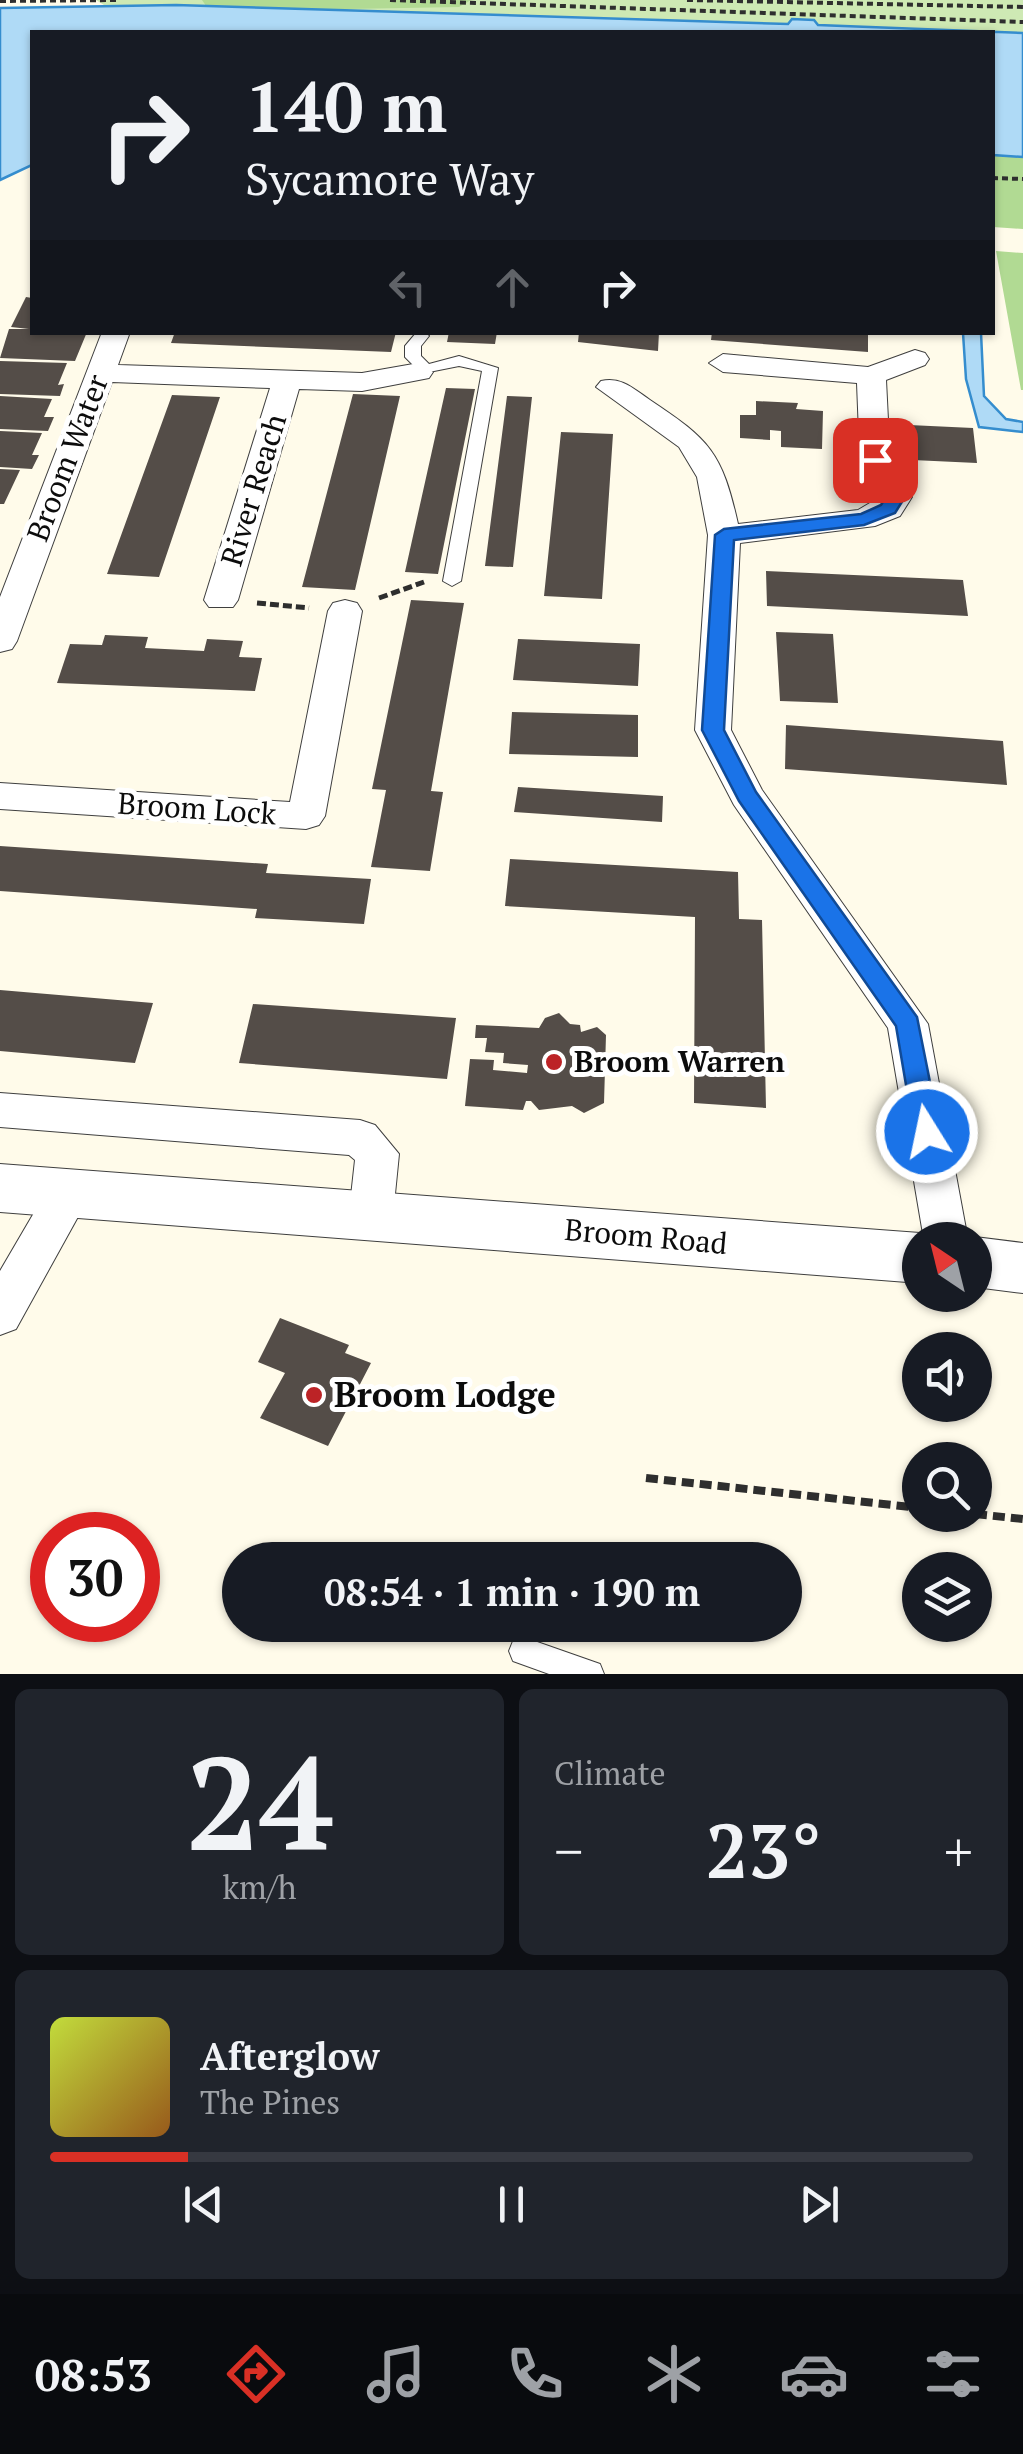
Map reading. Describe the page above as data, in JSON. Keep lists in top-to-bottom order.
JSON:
{
  "streets": {
    "street": [
      "Broom Water",
      "River Reach",
      "Broom Lock",
      "Broom Road"
    ]
  },
  "crossings": [
    ["Broom Water", "River Reach"]
  ],
  "places": ["Broom Warren", "Broom Lodge"],
  "north": "top left",
  "page": {
    "turn": ["140 m", "Sycamore Way"],
    "limit": "30",
    "trip": "08:54 · 1 min · 190 m",
    "tile": [
      ["24", "km/h"],
      "Climate"
    ],
    "heat": ["−", "23°", "+"],
    "song": ["Afterglow", "The Pines"],
    "tabs": "08:53"
  }
}
